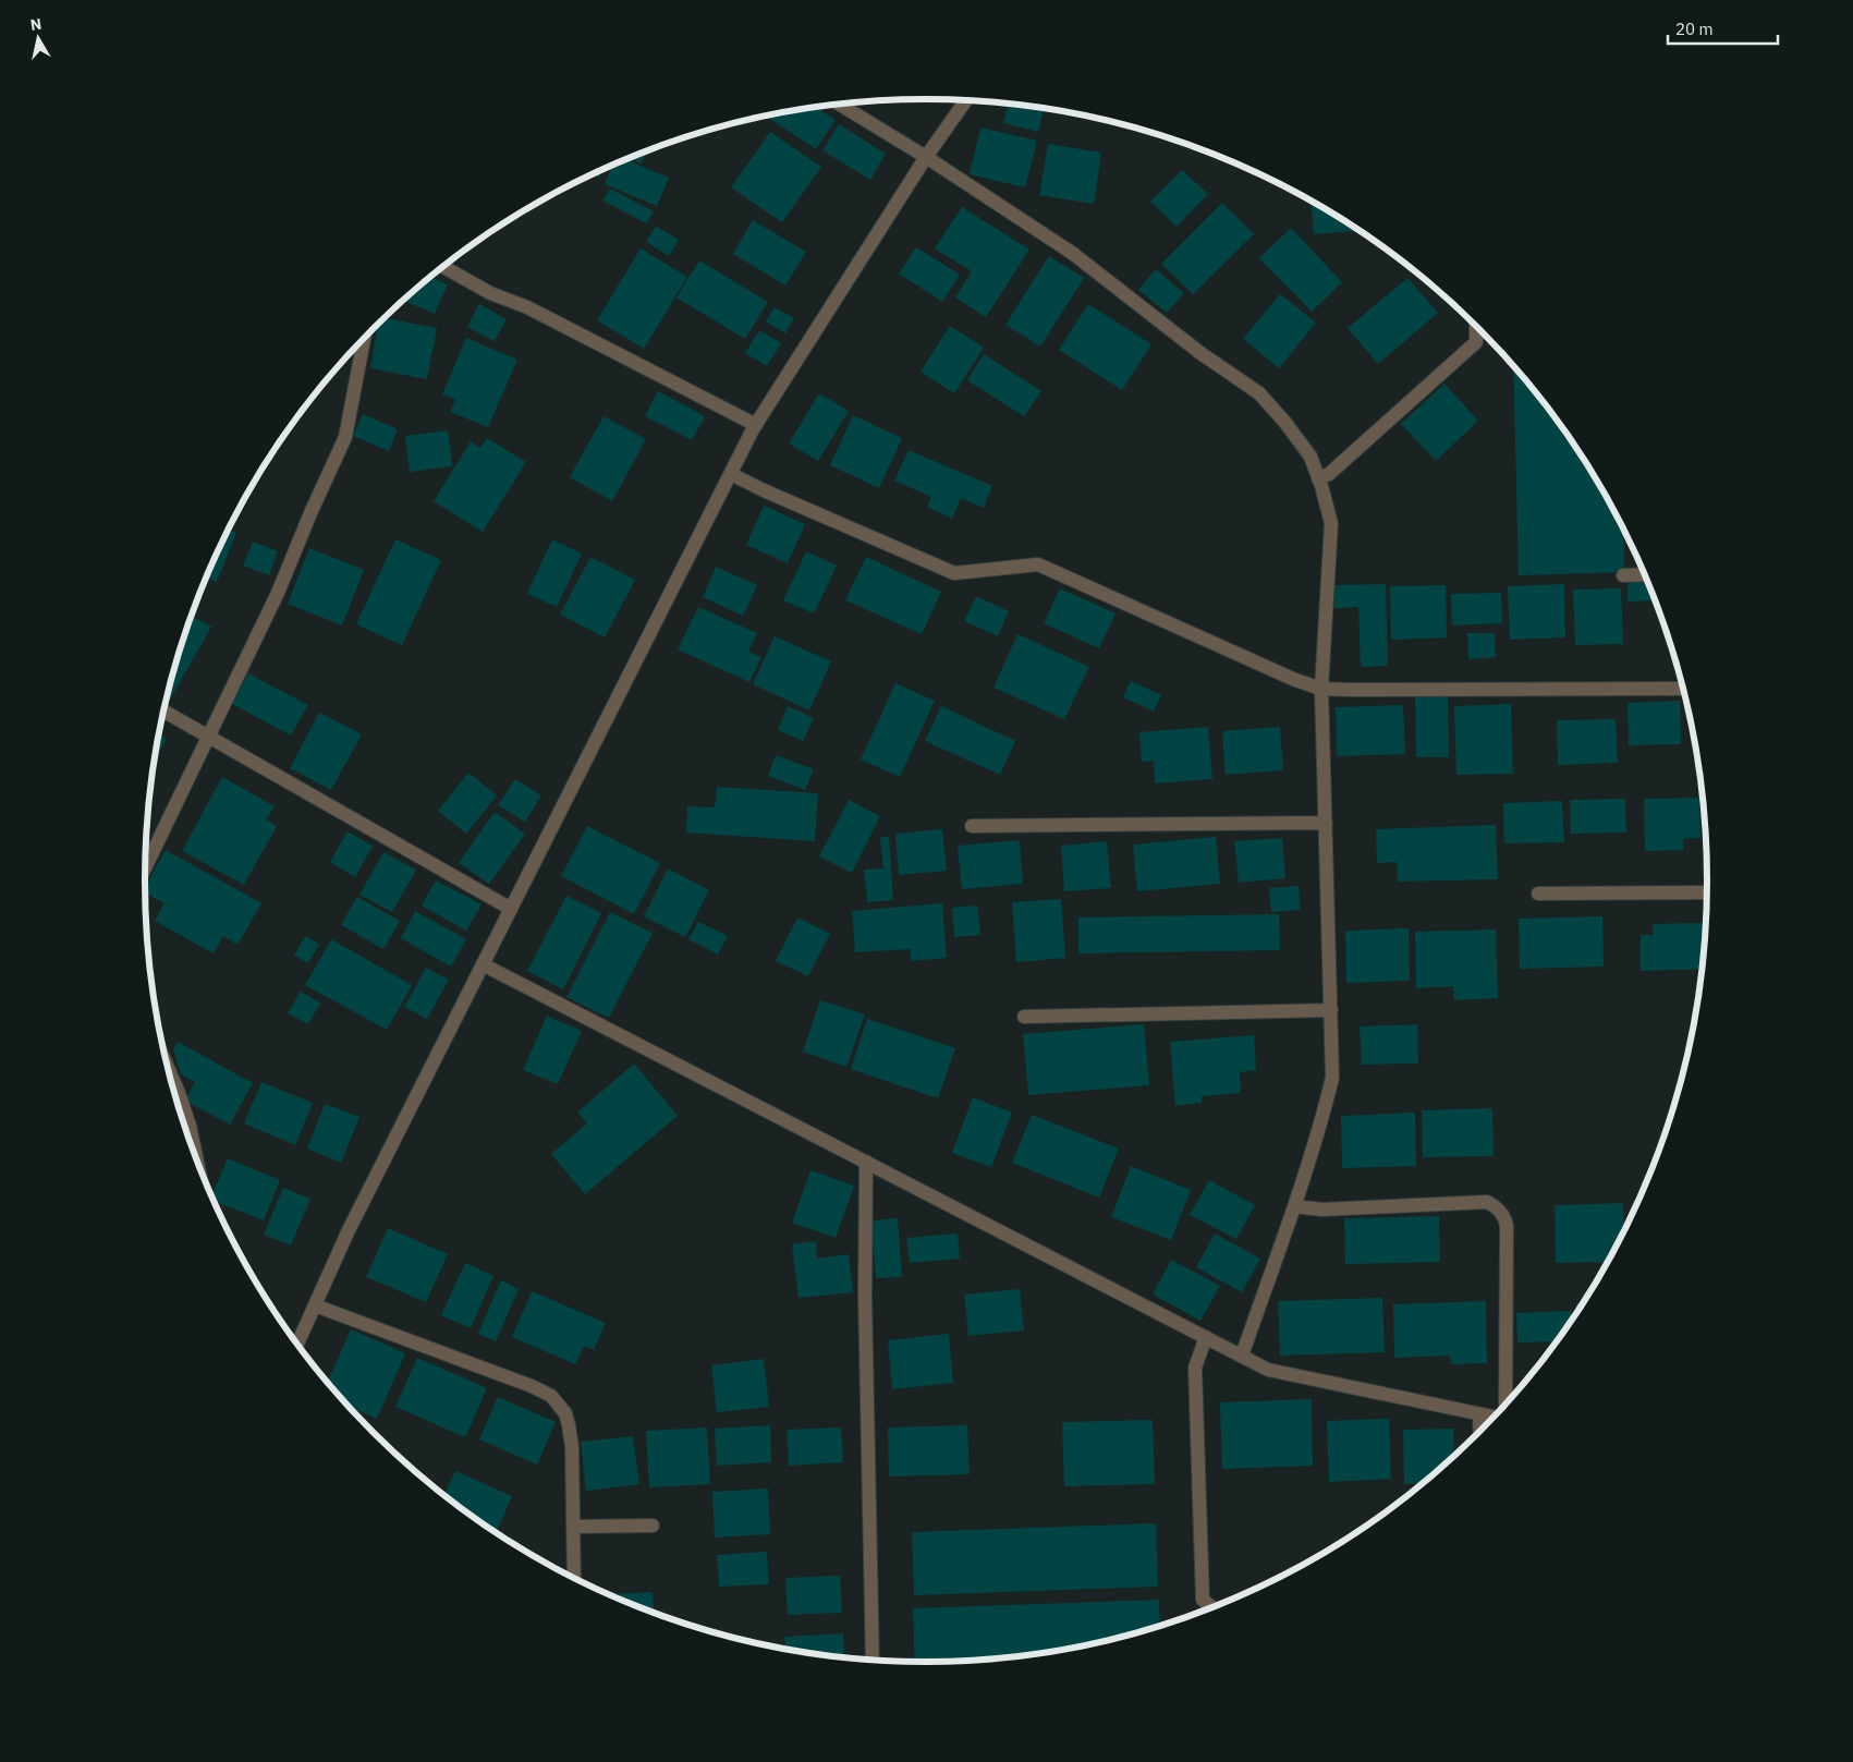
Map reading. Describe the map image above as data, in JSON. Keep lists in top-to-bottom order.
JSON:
{
  "scale_bar": "20 m",
  "north": "top"
}
